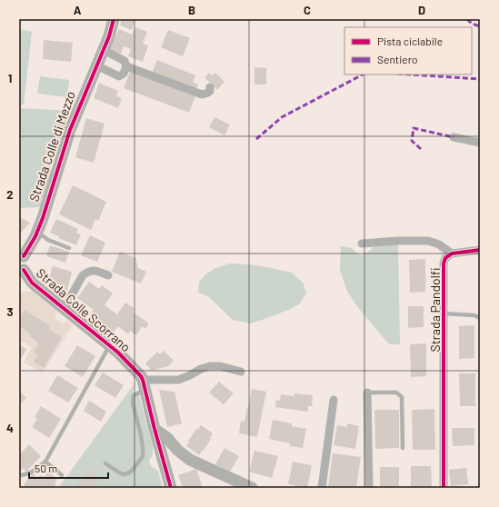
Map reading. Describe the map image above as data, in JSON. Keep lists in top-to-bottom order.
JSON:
{
  "streets": {
    "street": ["Strada Colle di Mezzo", "Strada Colle Scorrano", "Strada Pandolfi"]
  },
  "crossings": [
    ["Strada Colle di Mezzo", "Strada Colle Scorrano"]
  ],
  "legend": ["Pista ciclabile", "Sentiero"],
  "scale_bar": "50 m",
  "grid": {
    "columns": [
      "A",
      "B",
      "C",
      "D"
    ],
    "rows": [
      "1",
      "2",
      "3",
      "4"
    ]
  }
}
